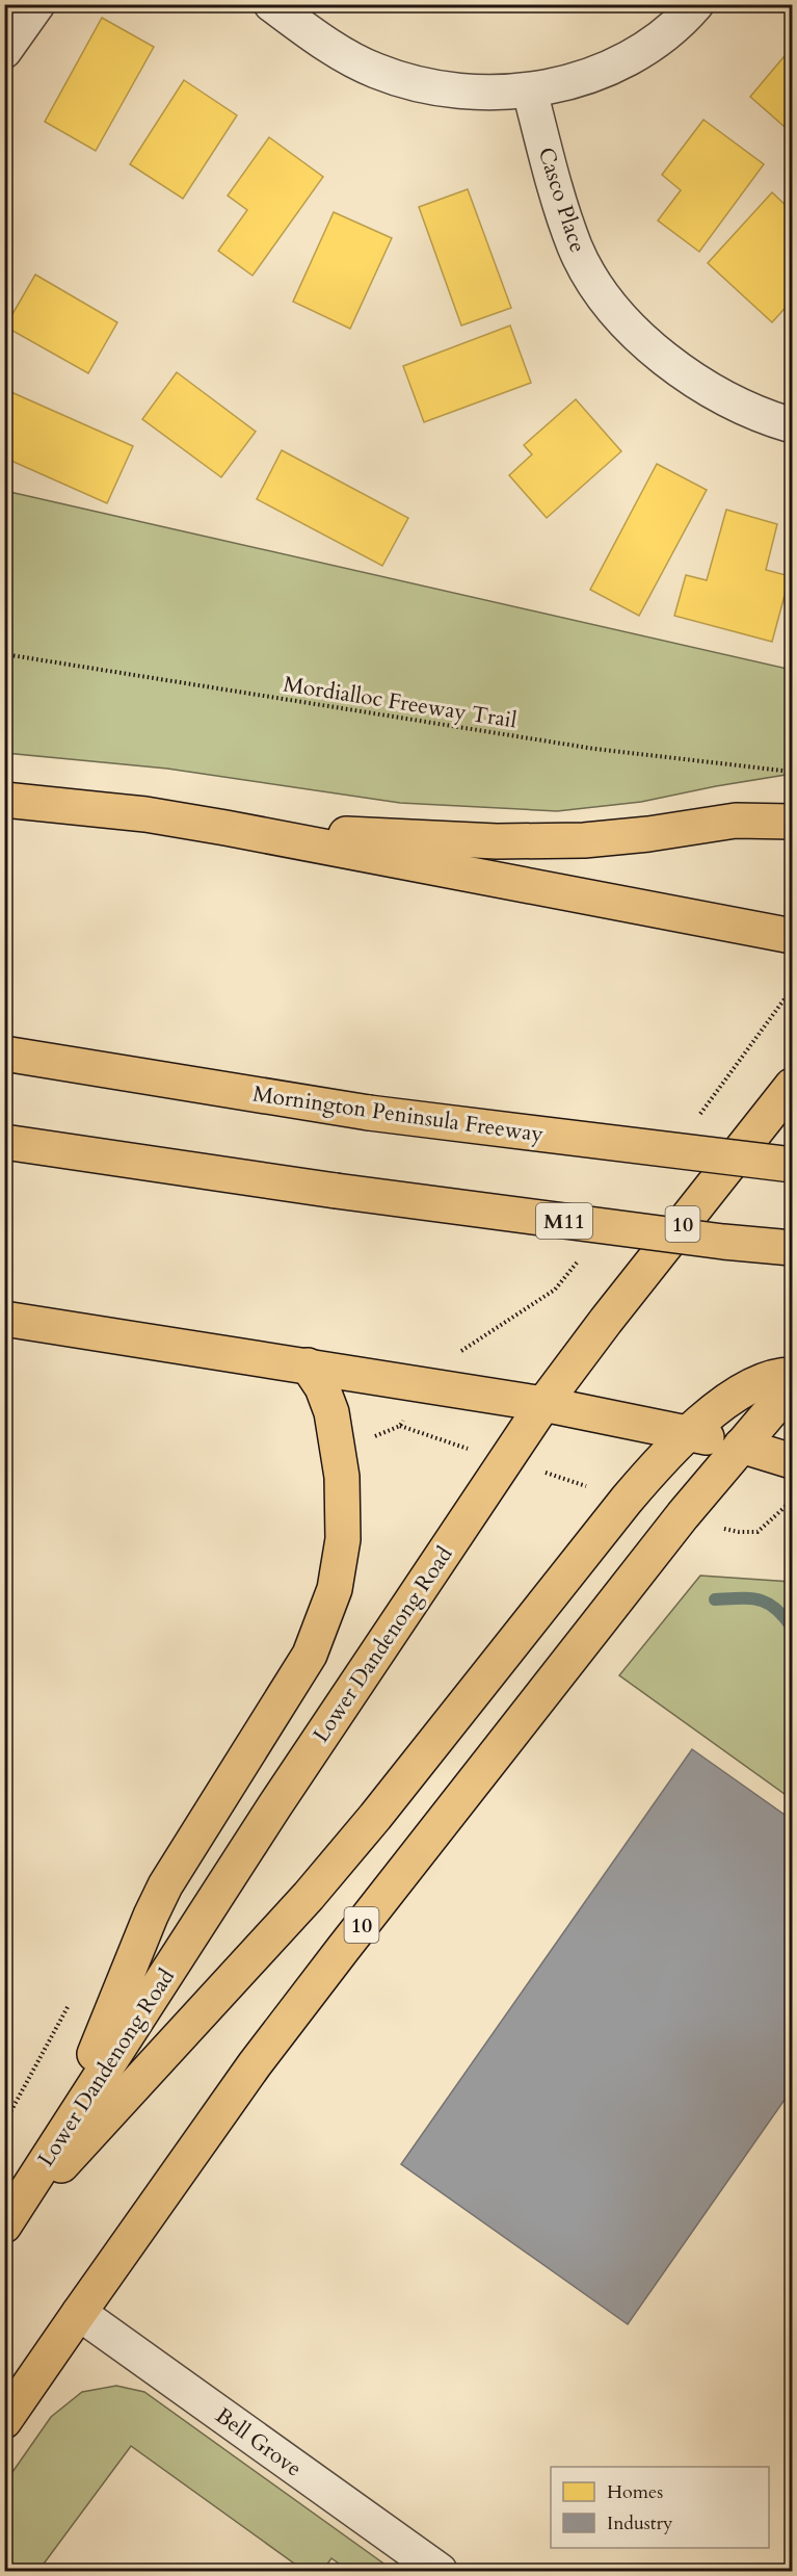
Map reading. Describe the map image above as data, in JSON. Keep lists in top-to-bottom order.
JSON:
{
  "streets": {
    "main road": [
      "Mornington Peninsula Freeway",
      "M11",
      "10",
      "Lower Dandenong Road"
    ],
    "street": ["Casco Place", "Bell Grove"],
    "path": ["Mordialloc Freeway Trail"]
  },
  "crossings": [
    ["10", "Bell Grove"]
  ],
  "legend": ["Homes", "Industry"]
}
